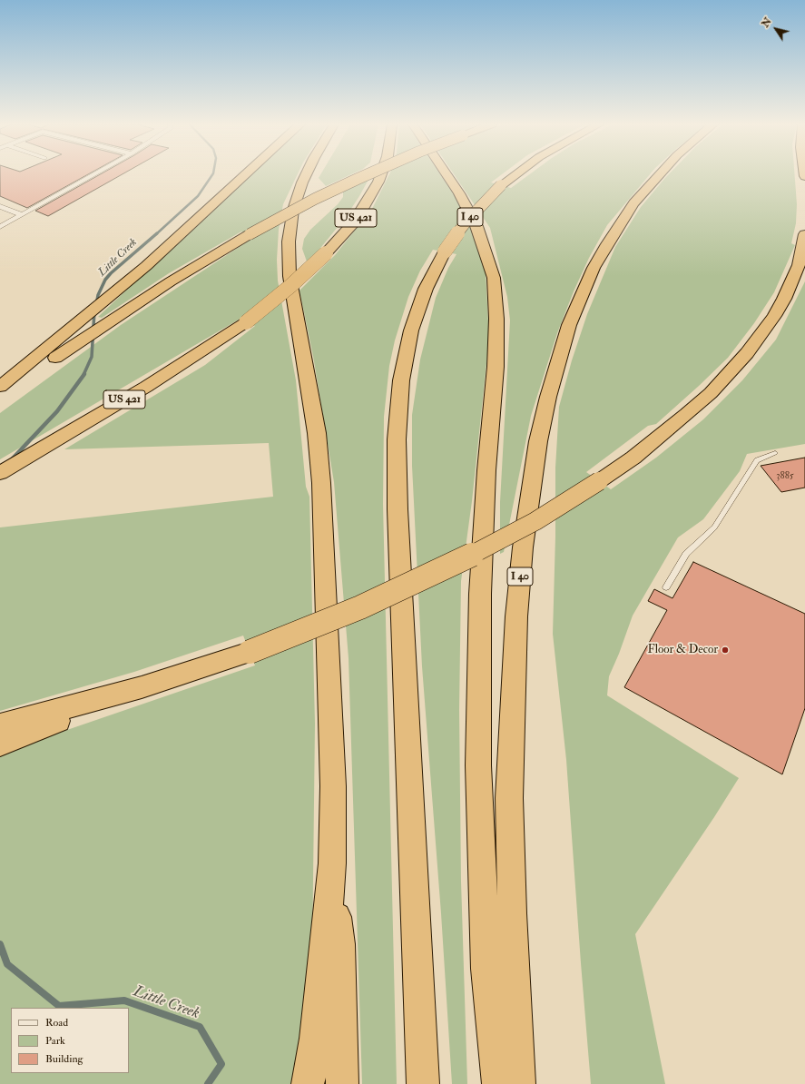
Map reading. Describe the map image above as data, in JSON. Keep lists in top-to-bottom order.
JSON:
{
  "streets": {
    "highway": ["I 40", "US 421"]
  },
  "water": ["Little Creek"],
  "places": ["Floor & Decor"],
  "house_numbers": ["3885"],
  "legend": ["Road", "Park", "Building"],
  "north": "top left"
}
